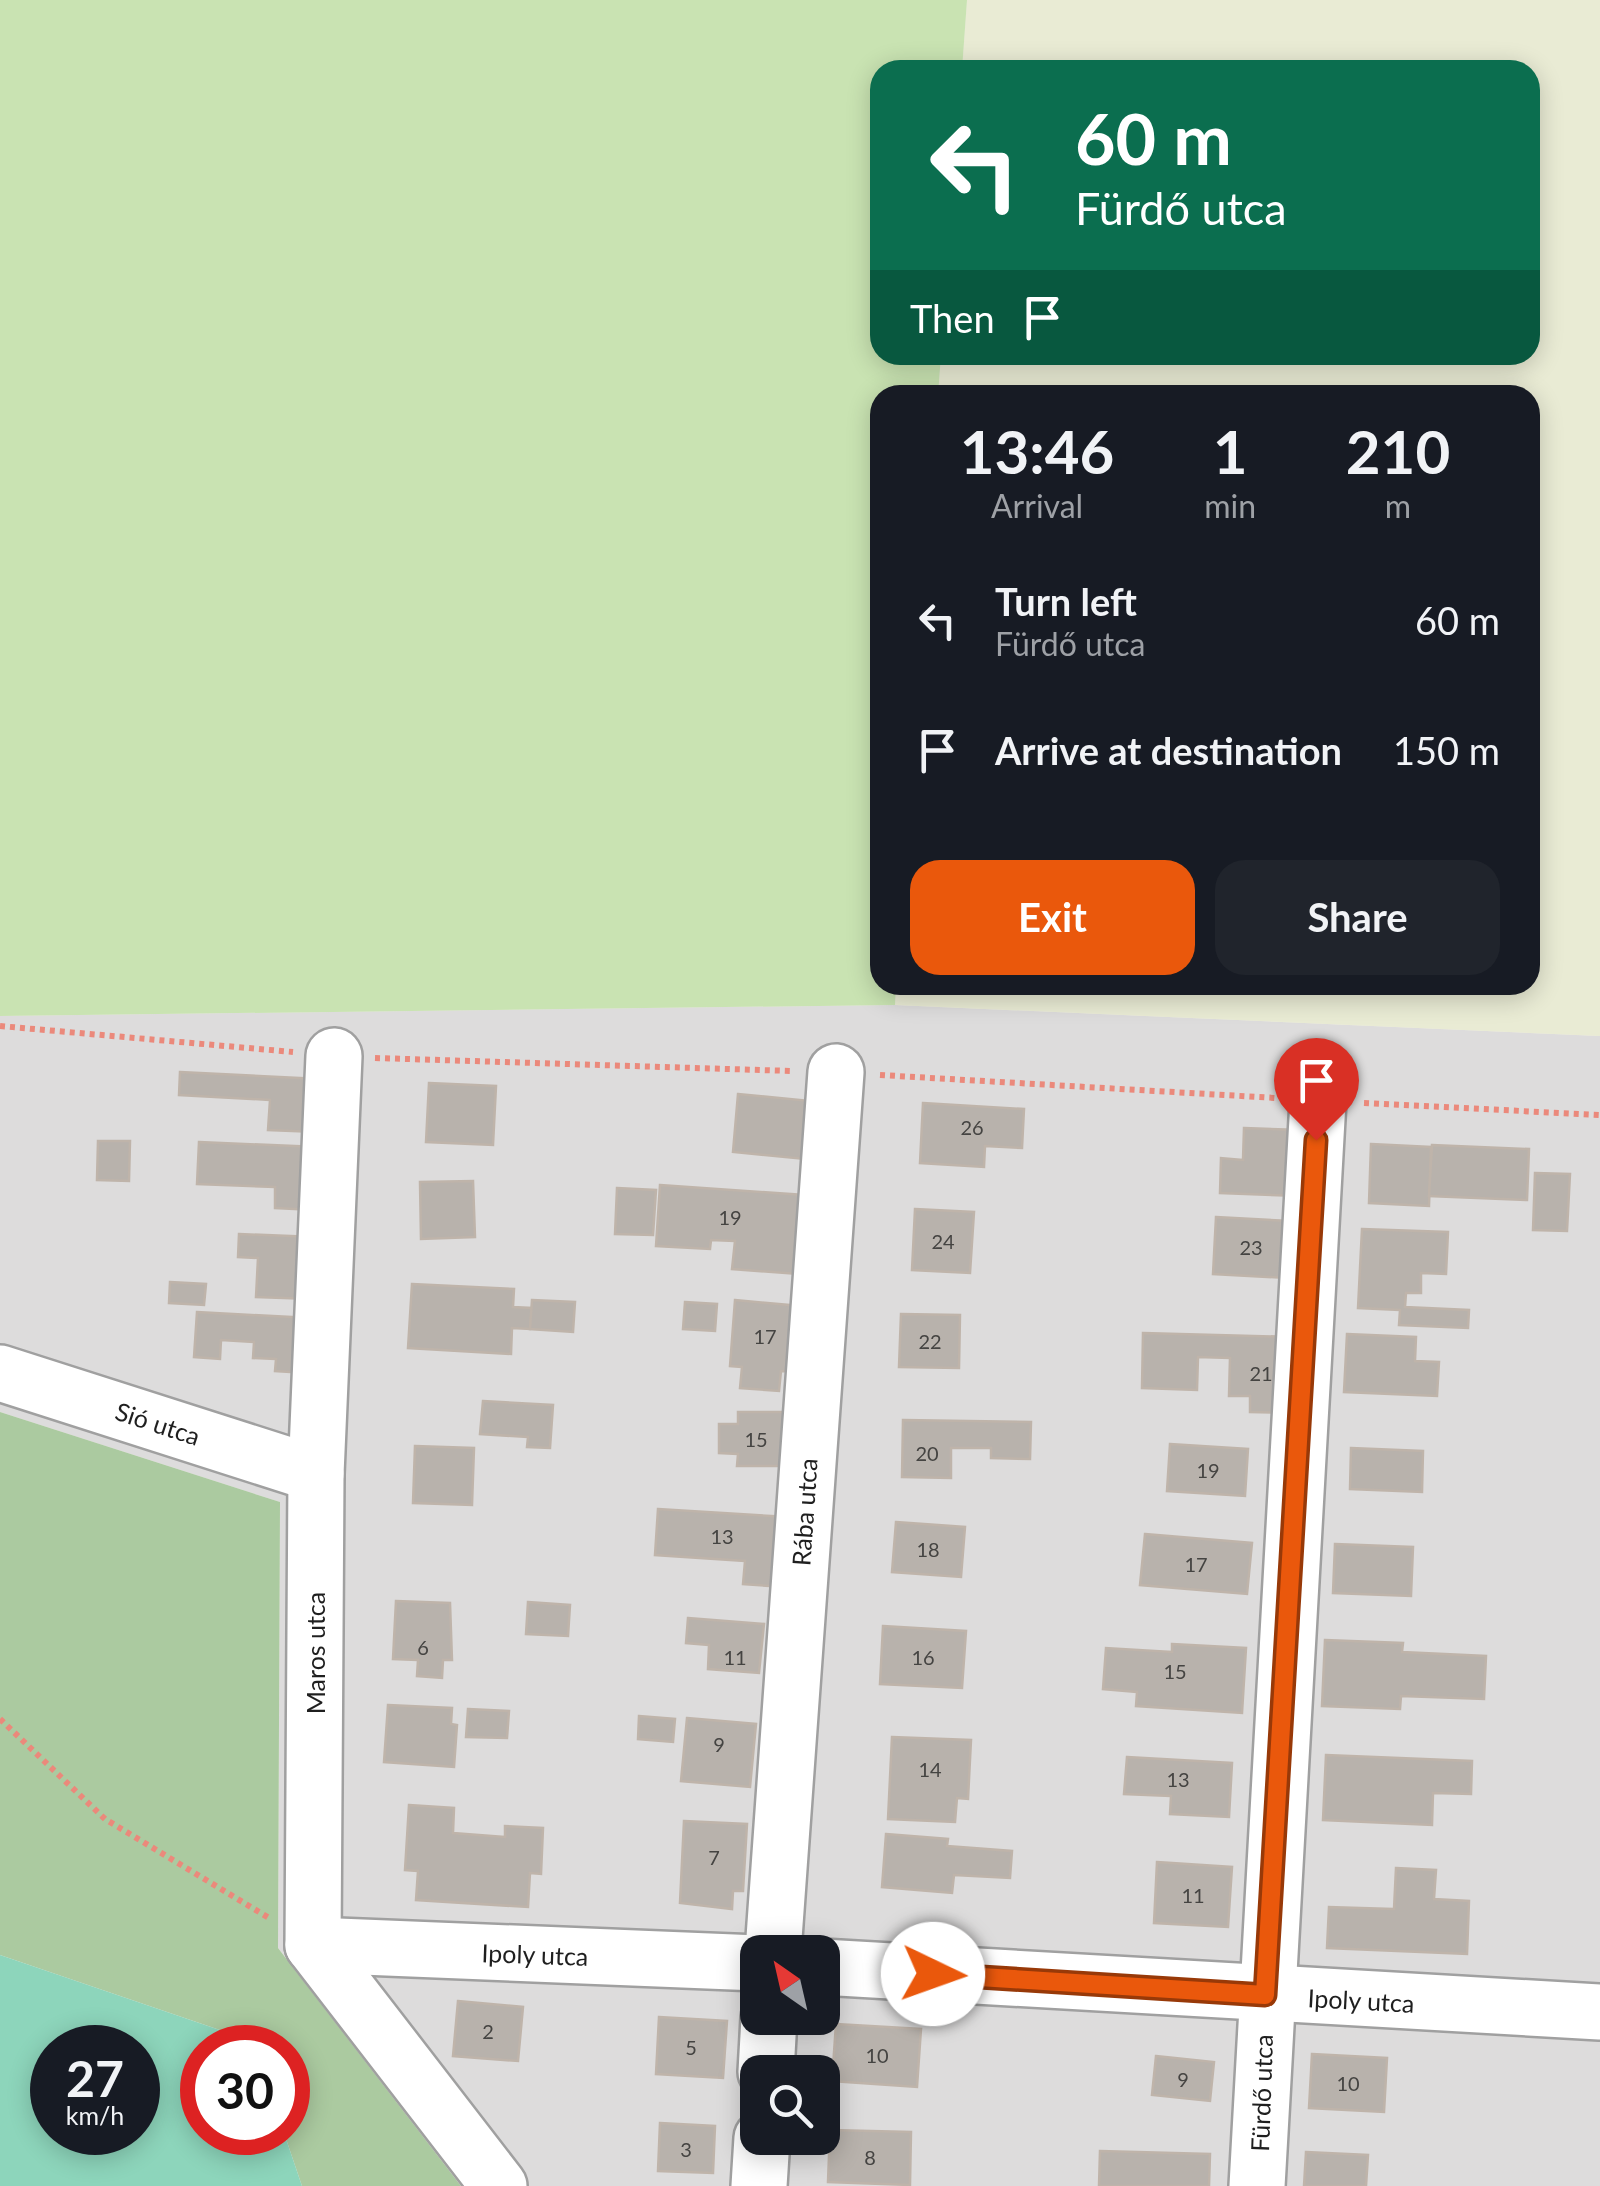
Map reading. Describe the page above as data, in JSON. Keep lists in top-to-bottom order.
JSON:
{
  "streets": {
    "street": [
      "Sió utca",
      "Rába utca",
      "Maros utca",
      "Ipoly utca",
      "Fürdő utca"
    ]
  },
  "crossings": [
    ["Sió utca", "Maros utca"],
    ["Maros utca", "Ipoly utca"],
    ["Ipoly utca", "Fürdő utca"]
  ],
  "house_numbers": [
    "26",
    "19",
    "24",
    "23",
    "17",
    "22",
    "21",
    "15",
    "20",
    "19",
    "13",
    "18",
    "17",
    "6",
    "11",
    "16",
    "15",
    "9",
    "14",
    "13",
    "7",
    "11",
    "2",
    "5",
    "10",
    "9",
    "10",
    "3",
    "8"
  ],
  "north": "top left",
  "page": {
    "turn": ["60 m", "Fürdő utca"],
    "then": "Then",
    "eta": [
      "13:46",
      "Arrival",
      "1",
      "min",
      "210",
      "m"
    ],
    "list": [
      {
        "name": "Turn left",
        "note": "Fürdő utca",
        "value": "60 m"
      },
      {
        "name": "Arrive at destination",
        "value": "150 m"
      }
    ],
    "buttons": ["Exit", "Share"],
    "speed": "27 km/h",
    "limit": "30"
  }
}
